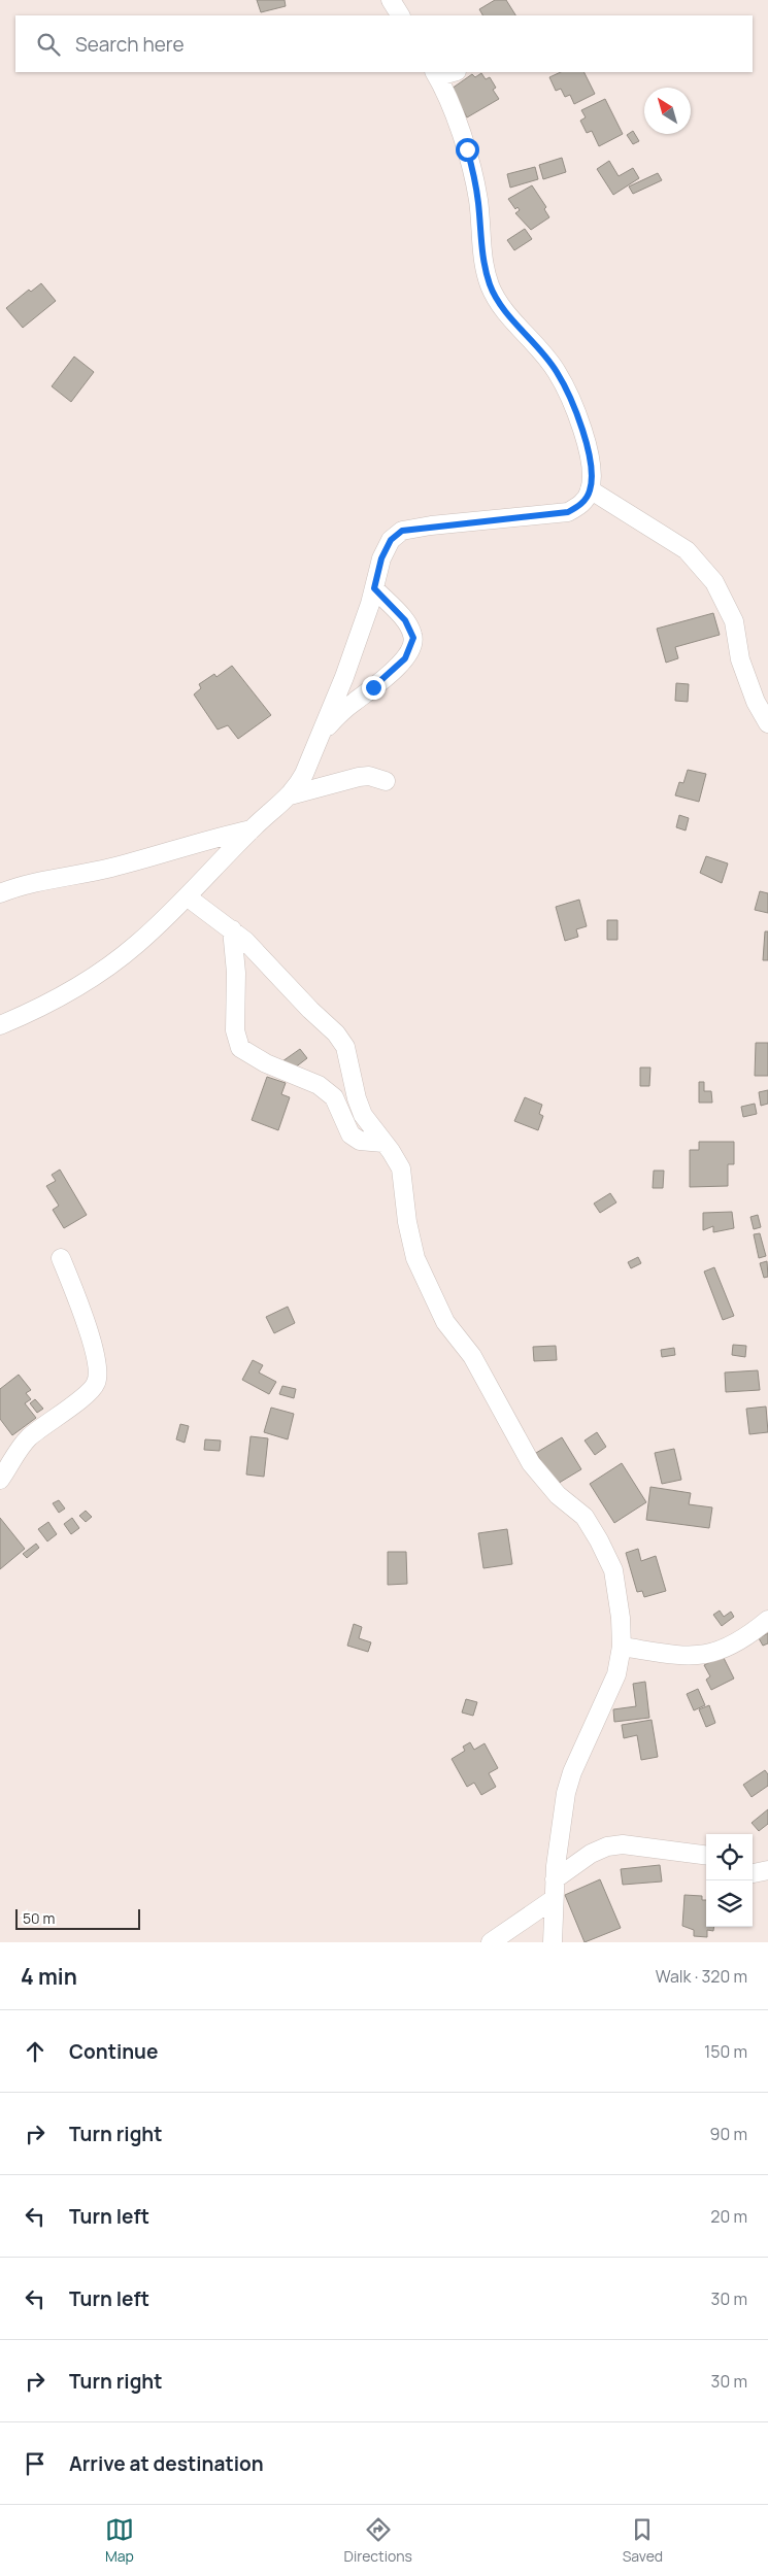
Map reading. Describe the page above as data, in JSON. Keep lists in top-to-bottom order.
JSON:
{
  "scale_bar": "50 m",
  "north": "top left",
  "page": {
    "search": "Search here",
    "scale": "50 m",
    "heading": ["4 min", "Walk · 320 m"],
    "list": [
      ["Continue", "150 m"],
      ["Turn right", "90 m"],
      ["Turn left", "20 m"],
      ["Turn left", "30 m"],
      ["Turn right", "30 m"],
      "Arrive at destination"
    ],
    "nav": ["Map", "Directions", "Saved"]
  }
}
